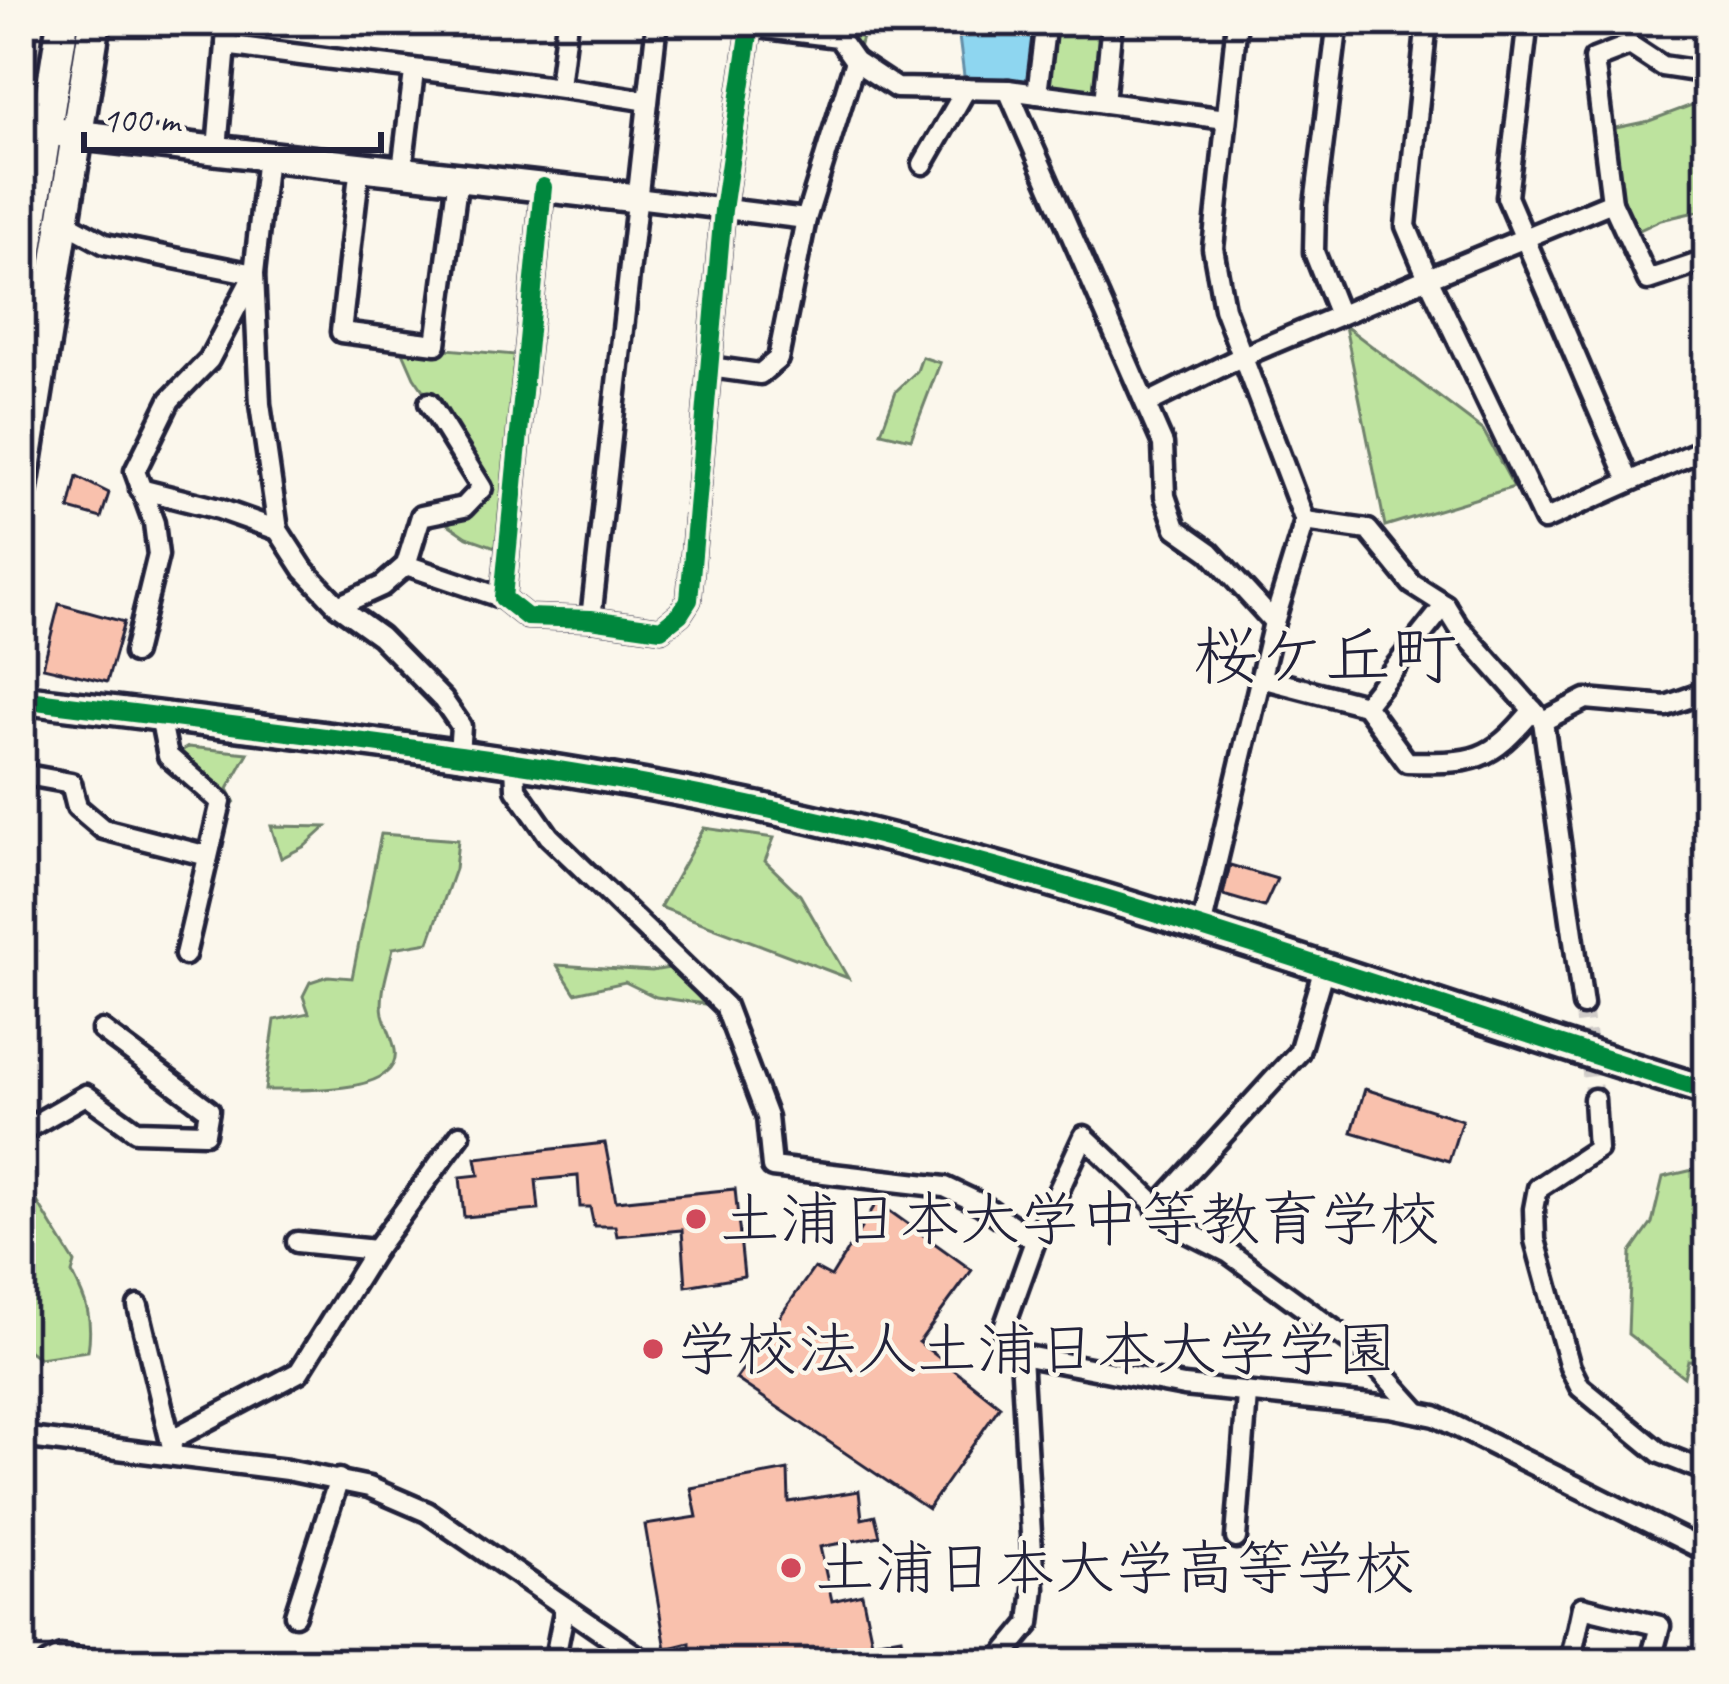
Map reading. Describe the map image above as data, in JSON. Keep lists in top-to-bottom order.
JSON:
{
  "districts": ["桜ケ丘町"],
  "places": ["土浦日本大学中等教育学校", "学校法人土浦日本大学学園", "土浦日本大学高等学校"],
  "scale_bar": "100 m"
}
